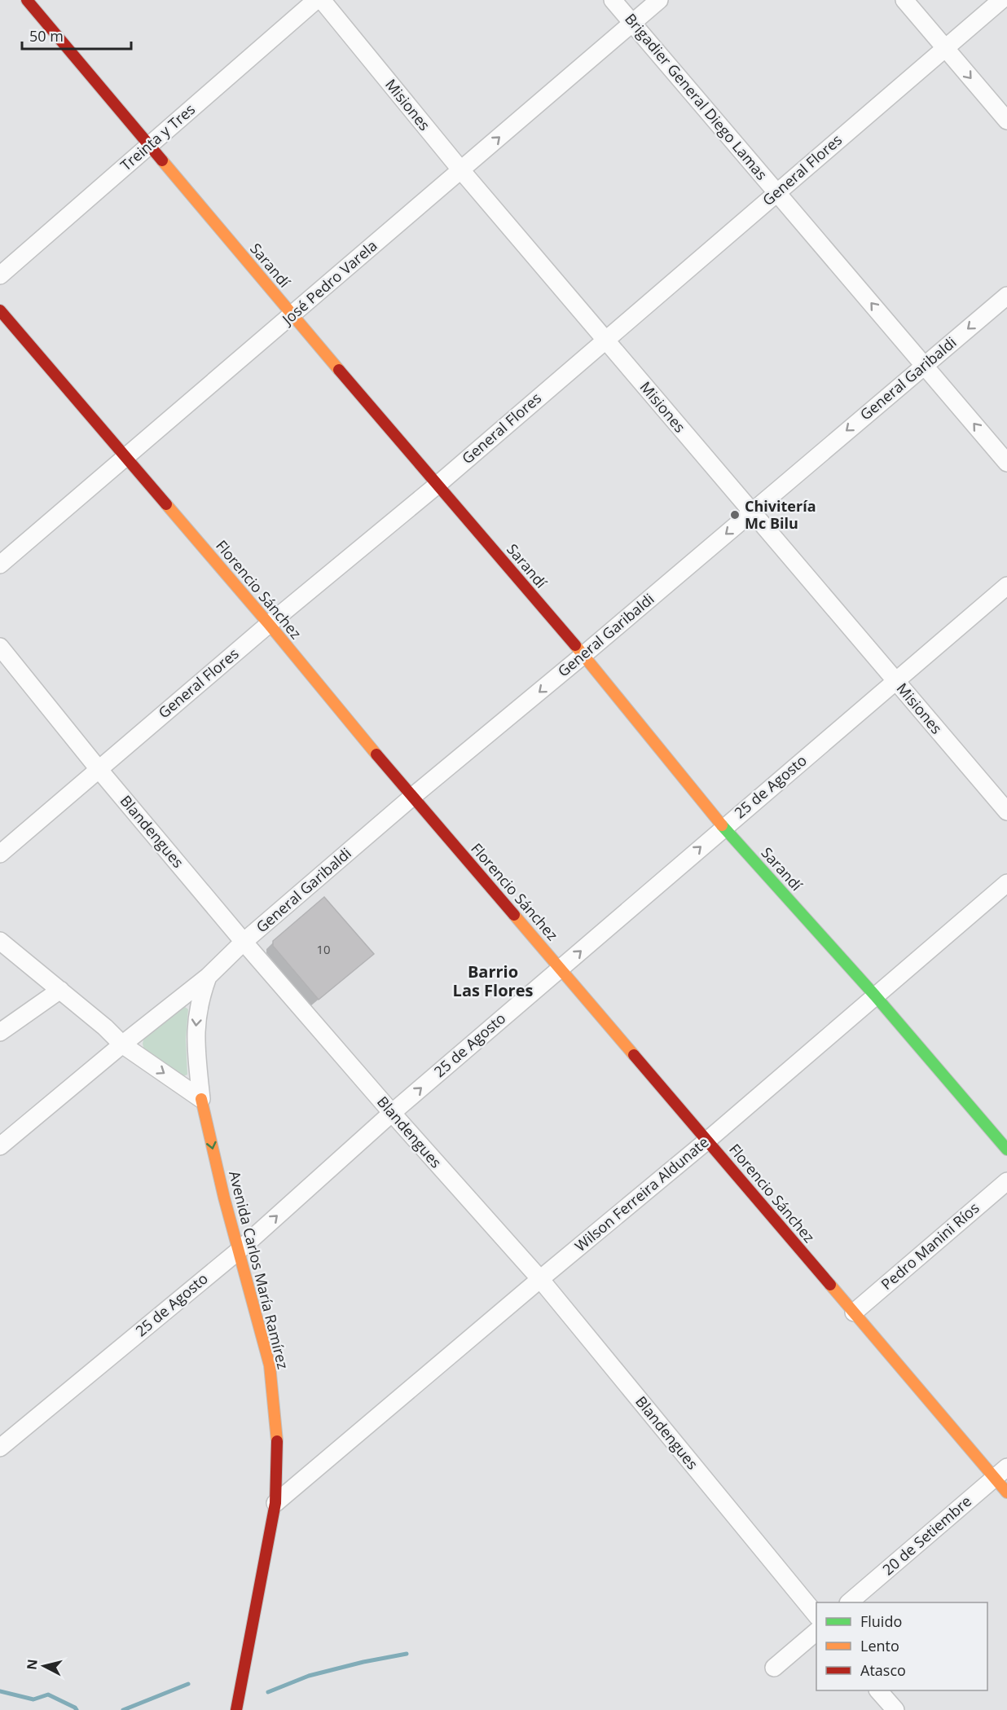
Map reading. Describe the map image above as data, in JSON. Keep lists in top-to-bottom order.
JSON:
{
  "streets": {
    "street": [
      "Brigadier General Diego Lamas",
      "Misiones",
      "Treinta y Tres",
      "General Flores",
      "Sarandí",
      "José Pedro Varela",
      "General Garibaldi",
      "Florencio Sánchez",
      "25 de Agosto",
      "Blandengues",
      "Wilson Ferreira Aldunate",
      "Pedro Manini Ríos",
      "Avenida Carlos María Ramírez",
      "20 de Setiembre"
    ]
  },
  "crossings": [
    ["Brigadier General Diego Lamas", "General Flores"],
    ["Brigadier General Diego Lamas", "José Pedro Varela"],
    ["Brigadier General Diego Lamas", "General Garibaldi"],
    ["Misiones", "General Flores"],
    ["Misiones", "José Pedro Varela"],
    ["Misiones", "General Garibaldi"],
    ["Misiones", "25 de Agosto"],
    ["Treinta y Tres", "Sarandí"],
    ["General Flores", "Sarandí"],
    ["General Flores", "Florencio Sánchez"],
    ["General Flores", "Blandengues"],
    ["Sarandí", "José Pedro Varela"],
    ["Sarandí", "General Garibaldi"],
    ["Sarandí", "25 de Agosto"],
    ["Sarandí", "Wilson Ferreira Aldunate"],
    ["José Pedro Varela", "Florencio Sánchez"],
    ["General Garibaldi", "Florencio Sánchez"],
    ["General Garibaldi", "Blandengues"],
    ["General Garibaldi", "Avenida Carlos María Ramírez"],
    ["Florencio Sánchez", "25 de Agosto"],
    ["Florencio Sánchez", "Wilson Ferreira Aldunate"],
    ["Florencio Sánchez", "Pedro Manini Ríos"],
    ["Florencio Sánchez", "20 de Setiembre"],
    ["25 de Agosto", "Blandengues"],
    ["25 de Agosto", "Avenida Carlos María Ramírez"],
    ["Blandengues", "Wilson Ferreira Aldunate"],
    ["Wilson Ferreira Aldunate", "Avenida Carlos María Ramírez"]
  ],
  "one_way": ["Brigadier General Diego Lamas", "General Garibaldi", "25 de Agosto"],
  "districts": ["Barrio Las Flores"],
  "places": ["Chivitería Mc Bilu"],
  "house_numbers": ["10"],
  "legend": ["Fluido", "Lento", "Atasco"],
  "scale_bar": "50 m",
  "north": "left"
}
